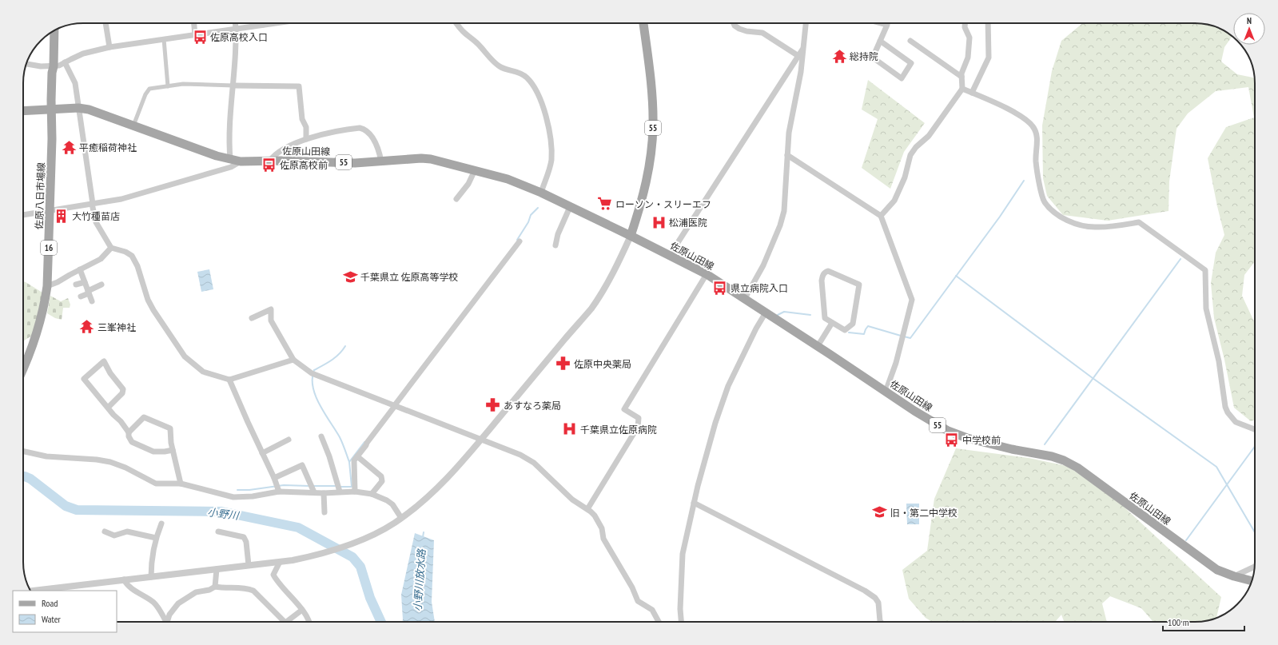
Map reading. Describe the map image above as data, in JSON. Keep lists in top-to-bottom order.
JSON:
{
  "streets": {
    "main road": [
      "55",
      "佐原山田線",
      "佐原八日市場線",
      "16"
    ]
  },
  "crossings": [
    ["55", "佐原山田線"],
    ["55", "佐原八日市場線"],
    ["佐原山田線", "佐原八日市場線"]
  ],
  "water": ["小野川", "小野川放水路"],
  "places": {
    "bus stop": [
      "佐原高校入口",
      "佐原高校前",
      "県立病院入口",
      "中学校前"
    ],
    "temple": ["総持院", "平癒稲荷神社", "三峯神社"],
    "supermarket": ["ローソン・スリーエフ"],
    "building": ["大竹種苗店"],
    "hospital": ["松浦医院", "千葉県立佐原病院"],
    "school or university": ["千葉県立 佐原高等学校", "旧・第二中学校"],
    "pharmacy": ["佐原中央薬局", "あすなろ薬局"]
  },
  "legend": ["Road", "Water"],
  "scale_bar": "100 m",
  "north": "top"
}
